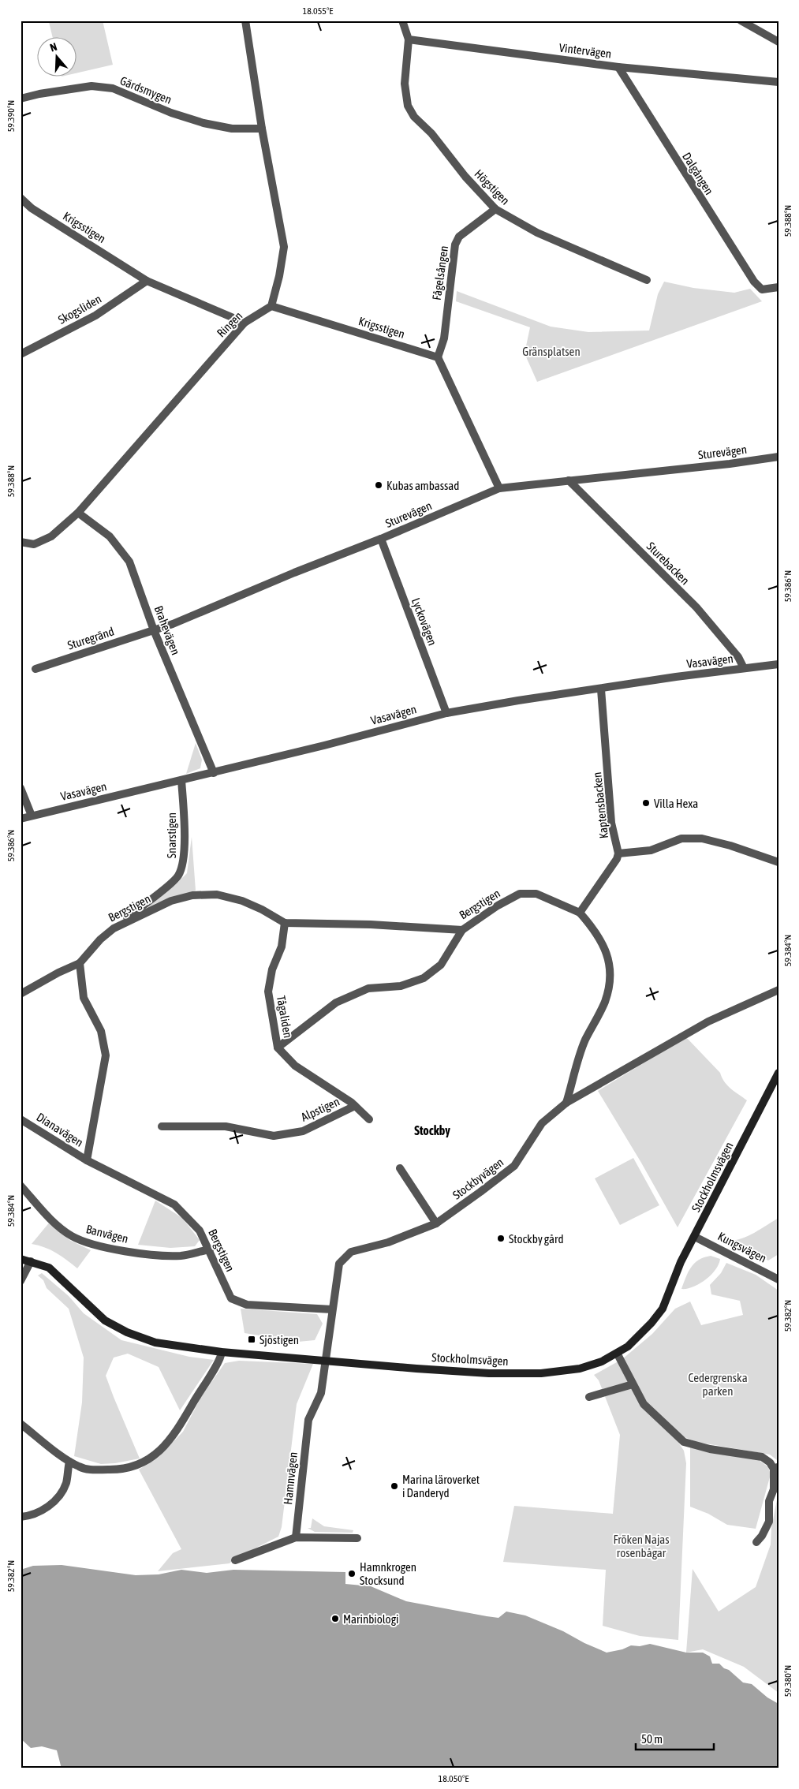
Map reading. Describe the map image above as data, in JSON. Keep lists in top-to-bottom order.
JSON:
{
  "streets": {
    "street": [
      "Vintervägen",
      "Gärdsmygen",
      "Dalgången",
      "Högstigen",
      "Krigsstigen",
      "Fågelsången",
      "Skogsliden",
      "Ringen",
      "Sturevägen",
      "Sturebacken",
      "Lyckovägen",
      "Brahevägen",
      "Sturegränd",
      "Vasavägen",
      "Kaptensbacken",
      "Snarstigen",
      "Bergstigen",
      "Tågaliden",
      "Alpstigen",
      "Dianavägen",
      "Stockholmsvägen",
      "Stockbyvägen",
      "Banvägen",
      "Kungsvägen",
      "Hamnvägen"
    ]
  },
  "crossings": [
    ["Vintervägen", "Dalgången"],
    ["Vintervägen", "Högstigen"],
    ["Högstigen", "Fågelsången"],
    ["Krigsstigen", "Fågelsången"],
    ["Krigsstigen", "Skogsliden"],
    ["Krigsstigen", "Ringen"],
    ["Ringen", "Brahevägen"],
    ["Sturevägen", "Sturebacken"],
    ["Sturevägen", "Lyckovägen"],
    ["Sturevägen", "Brahevägen"],
    ["Sturevägen", "Sturegränd"],
    ["Sturebacken", "Vasavägen"],
    ["Lyckovägen", "Vasavägen"],
    ["Brahevägen", "Sturegränd"],
    ["Brahevägen", "Vasavägen"],
    ["Vasavägen", "Kaptensbacken"],
    ["Vasavägen", "Snarstigen"],
    ["Kaptensbacken", "Bergstigen"],
    ["Snarstigen", "Bergstigen"],
    ["Bergstigen", "Tågaliden"],
    ["Bergstigen", "Dianavägen"],
    ["Bergstigen", "Stockbyvägen"],
    ["Bergstigen", "Banvägen"],
    ["Tågaliden", "Alpstigen"],
    ["Stockholmsvägen", "Stockbyvägen"],
    ["Stockholmsvägen", "Kungsvägen"],
    ["Stockholmsvägen", "Hamnvägen"],
    ["Stockbyvägen", "Hamnvägen"]
  ],
  "districts": ["Stockby"],
  "parks": ["Gränsplatsen", "Cedergrenska parken", "Fröken Najas rosenbågar"],
  "places": {
    "other": [
      "Kubas ambassad",
      "Villa Hexa",
      "Stockby gård",
      "Marina läroverket i Danderyd",
      "Hamnkrogen Stocksund",
      "Marinbiologi"
    ],
    "transit": ["Sjöstigen"]
  },
  "scale_bar": "50 m",
  "north": "top",
  "coordinates": [
    "18.055°E",
    "59.390°N",
    "59.388°N",
    "59.386°N",
    "59.384°N",
    "59.382°N",
    "59.380°N",
    "18.050°E"
  ]
}
